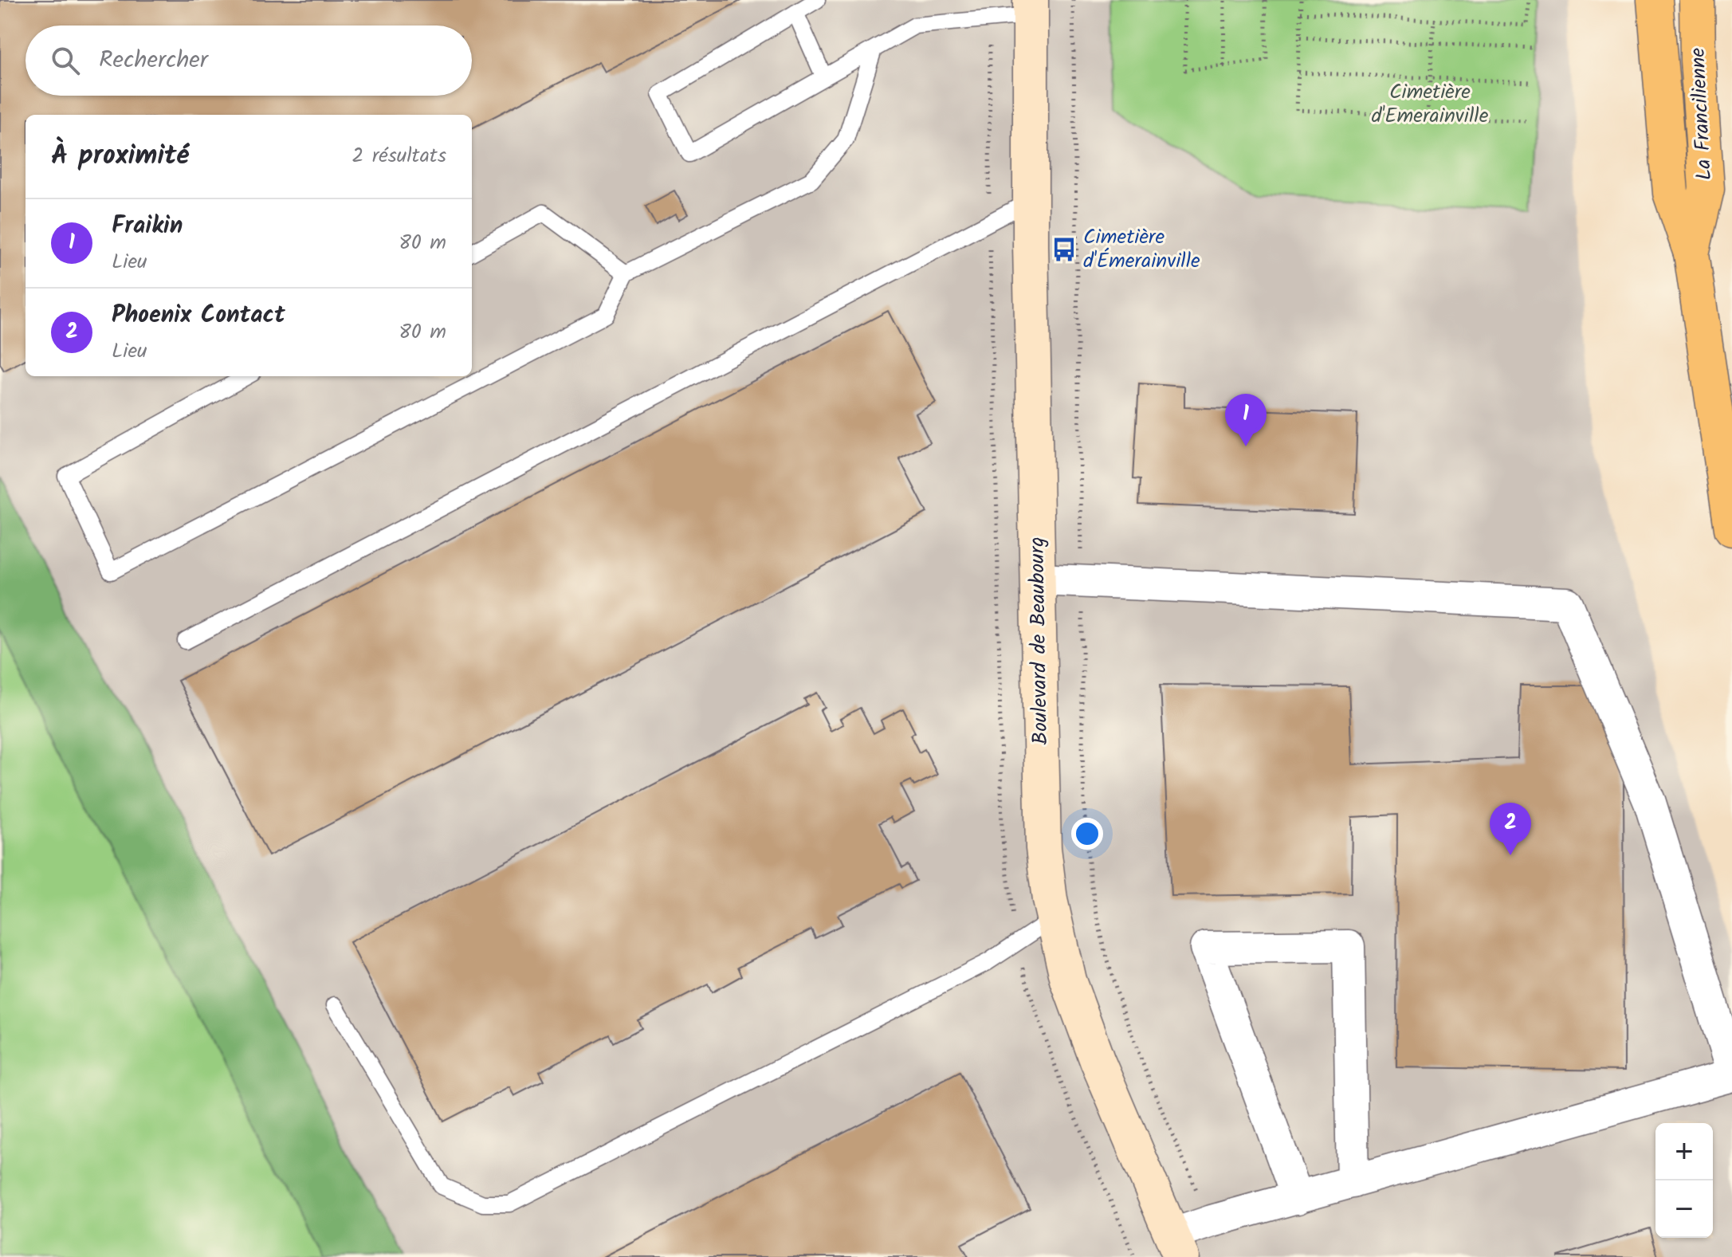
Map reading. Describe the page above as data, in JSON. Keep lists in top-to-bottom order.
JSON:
{
  "streets": {
    "highway": ["La Francilienne"],
    "main road": ["Boulevard de Beaubourg"]
  },
  "parks": ["Cimetière d'Emerainville"],
  "places": {
    "bus stop": ["Cimetière d'Émerainville"]
  },
  "page": {
    "search": "Rechercher",
    "heading": ["À proximité", "2 résultats"],
    "list": [
      {
        "mark": "1",
        "name": "Fraikin",
        "note": "Lieu",
        "value": "80 m"
      },
      {
        "mark": "2",
        "name": "Phoenix Contact",
        "note": "Lieu",
        "value": "80 m"
      }
    ],
    "pins": ["1", "2"],
    "map_buttons": ["+", "−"]
  }
}
